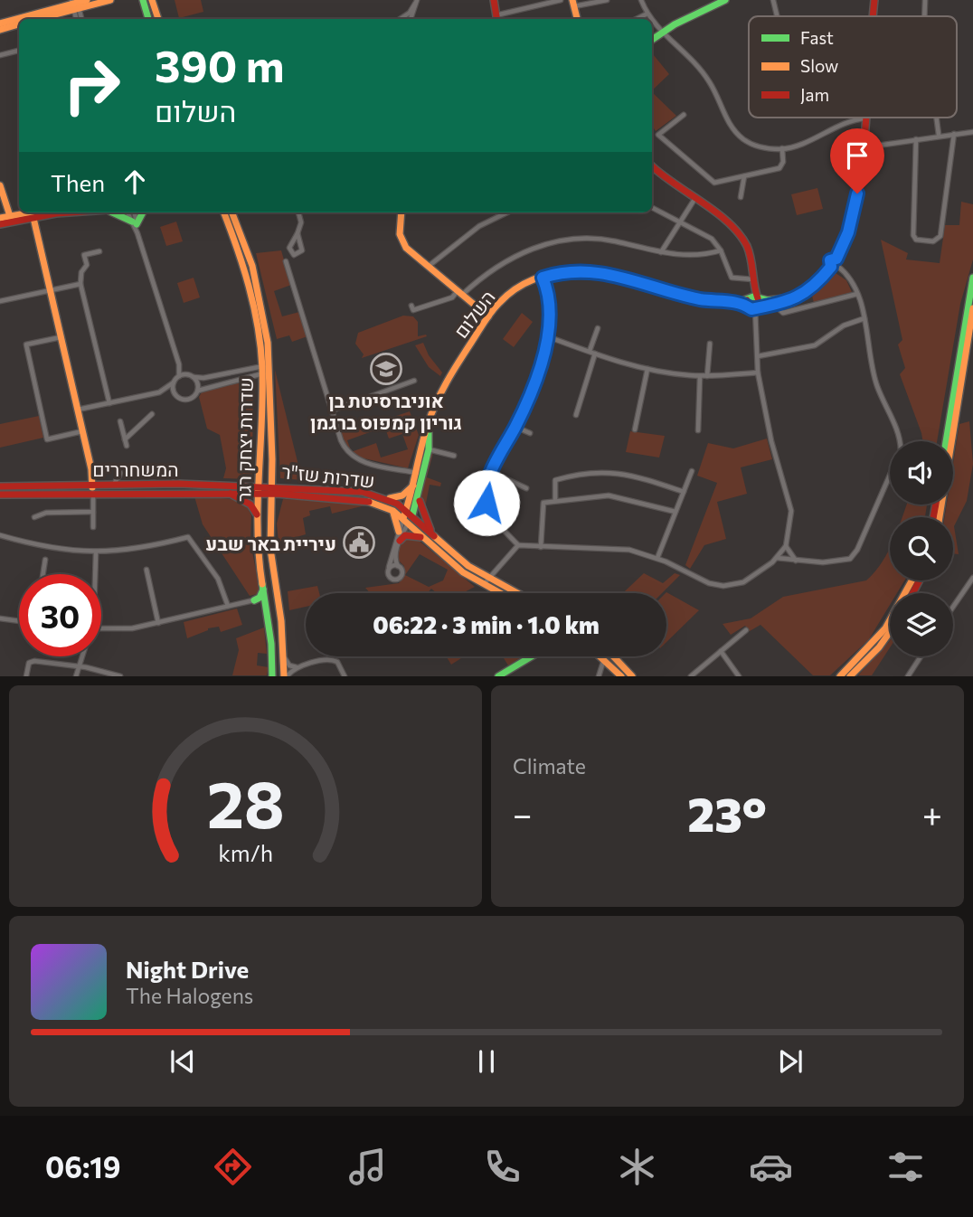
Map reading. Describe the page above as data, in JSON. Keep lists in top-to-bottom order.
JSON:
{
  "streets": {
    "main road": [
      "השלום",
      "שדרות יצחק רגר",
      "המשחררים",
      "שדרות שז\"ר"
    ]
  },
  "crossings": [
    ["השלום", "שדרות שז\"ר"],
    ["שדרות יצחק רגר", "המשחררים"],
    ["שדרות יצחק רגר", "שדרות שז\"ר"],
    ["המשחררים", "שדרות שז\"ר"]
  ],
  "places": {
    "school or university": ["אוניברסיטת בן גוריון קמפוס ברגמן"],
    "public building": ["עיריית באר שבע"]
  },
  "legend": ["Fast", "Slow", "Jam"],
  "page": {
    "turn": ["390 m", "השלום"],
    "then": "Then",
    "limit": "30",
    "trip": "06:22 · 3 min · 1.0 km",
    "tile": "Climate",
    "heat": ["−", "23°", "+"],
    "song": ["Night Drive", "The Halogens"],
    "tabs": "06:19",
    "gauge": ["28", "km/h"]
  }
}
